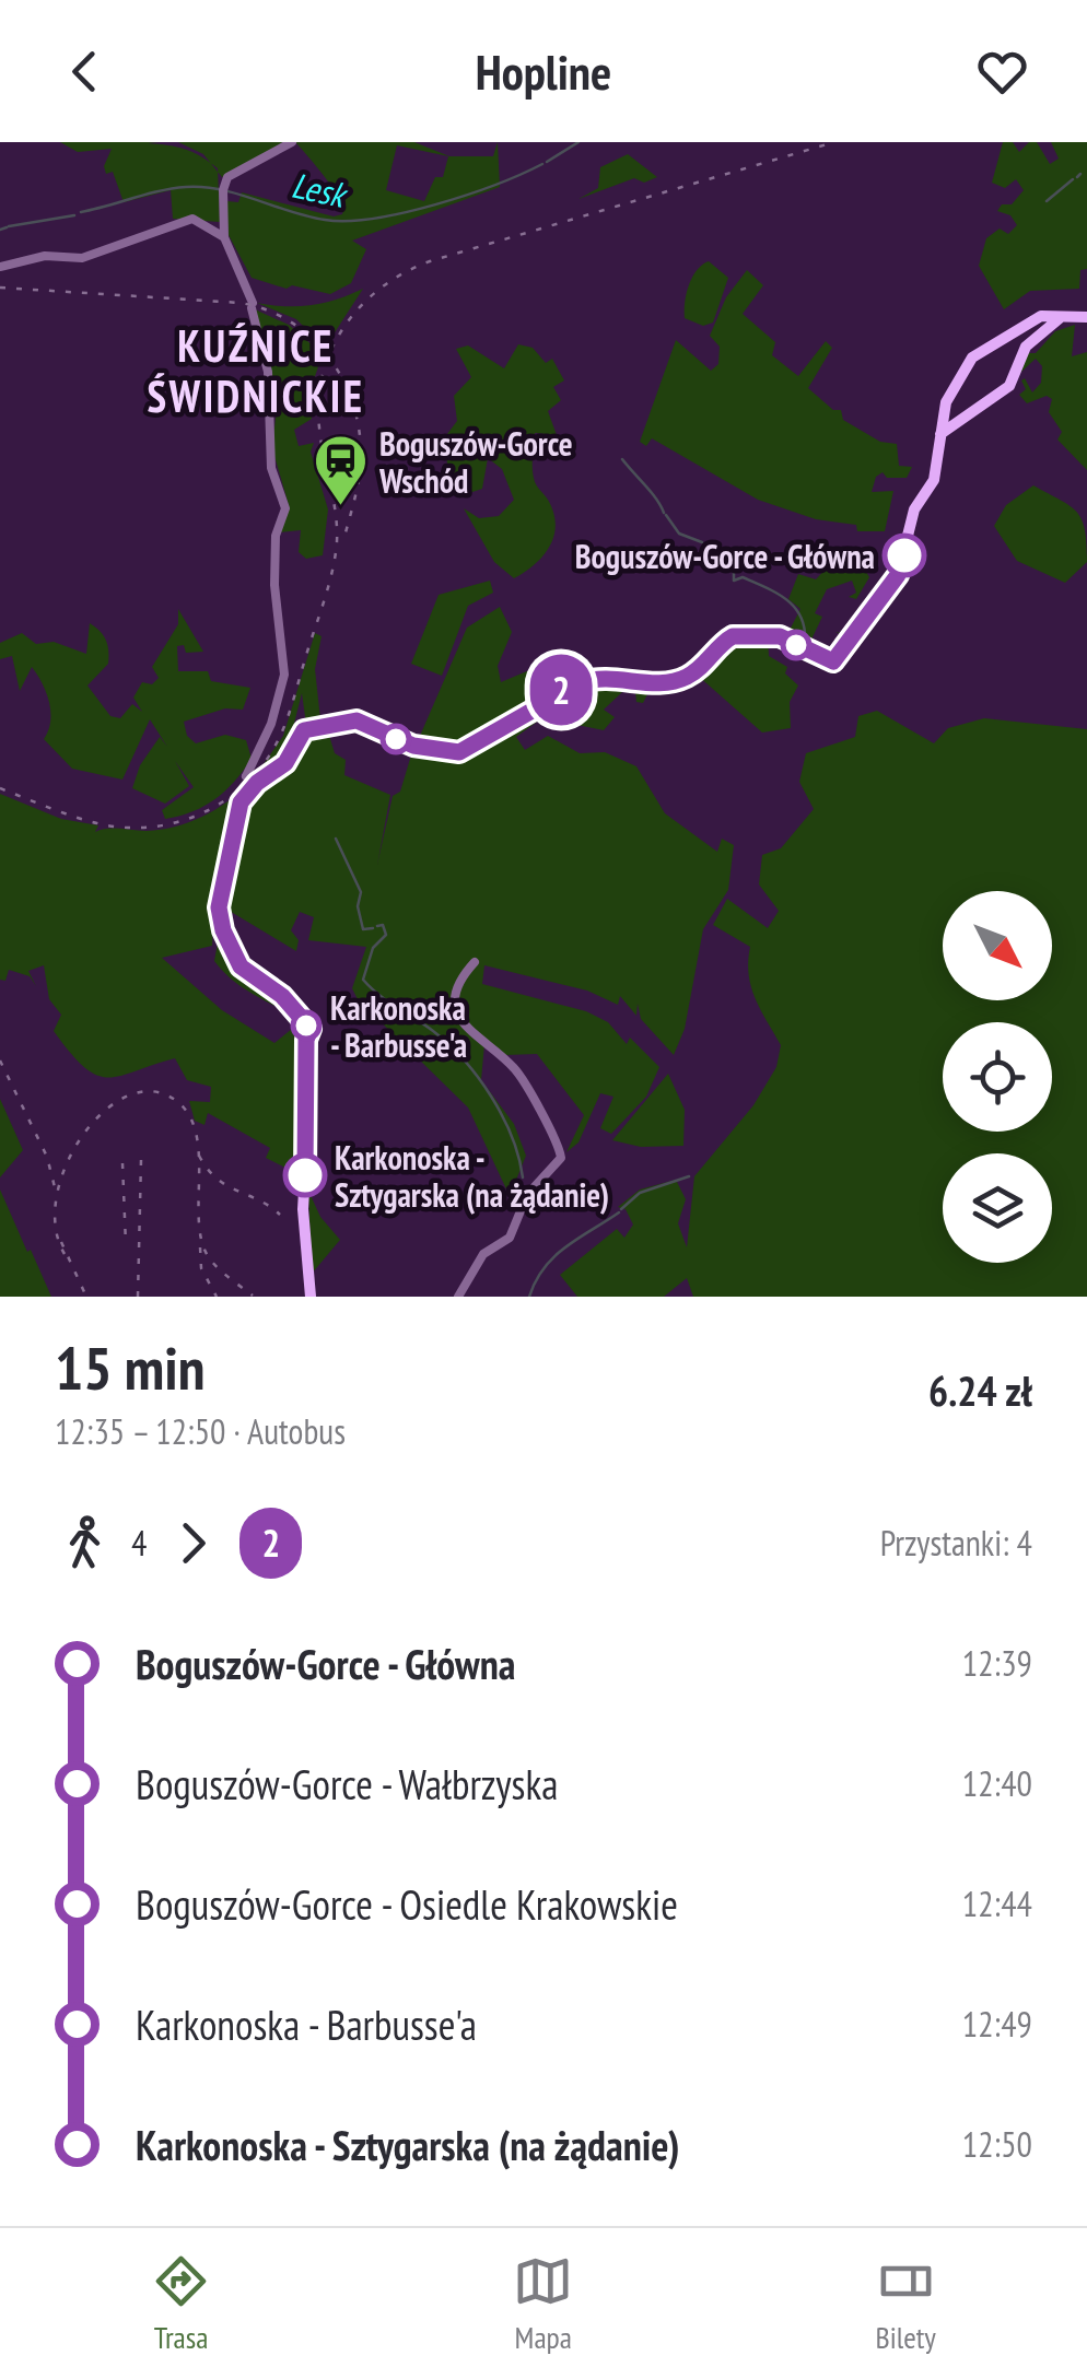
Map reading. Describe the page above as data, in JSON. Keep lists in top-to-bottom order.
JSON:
{
  "districts": ["KUŹNICE ŚWIDNICKIE"],
  "water": ["Lesk"],
  "places": {
    "station": ["Boguszów-Gorce Wschód"],
    "other": ["Boguszów-Gorce - Główna", "Karkonoska - Barbusse'a", "Karkonoska - Sztygarska (na żądanie)"]
  },
  "lines": ["bus line 2"],
  "north": "bottom right",
  "page": {
    "header": "Hopline",
    "on_map": "2",
    "heading": ["15 min", "12:35 – 12:50 · Autobus", "6.24 zł"],
    "legs": ["4", "2", "Przystanki: 4"],
    "list": [
      {
        "name": "Boguszów-Gorce - Główna",
        "value": "12:39"
      },
      {
        "name": "Boguszów-Gorce - Wałbrzyska",
        "value": "12:40"
      },
      {
        "name": "Boguszów-Gorce - Osiedle Krakowskie",
        "value": "12:44"
      },
      {
        "name": "Karkonoska - Barbusse'a",
        "value": "12:49"
      },
      {
        "name": "Karkonoska - Sztygarska (na żądanie)",
        "value": "12:50"
      }
    ],
    "tabs": ["Trasa", "Mapa", "Bilety"]
  }
}
